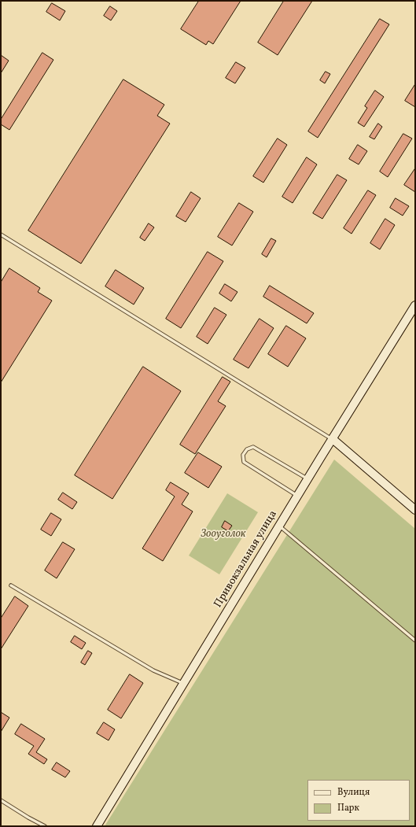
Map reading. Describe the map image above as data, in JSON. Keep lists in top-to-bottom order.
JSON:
{
  "streets": {
    "main road": ["Привокзальная улица"]
  },
  "parks": ["Зооуголок"],
  "legend": ["Вулиця", "Парк"]
}
